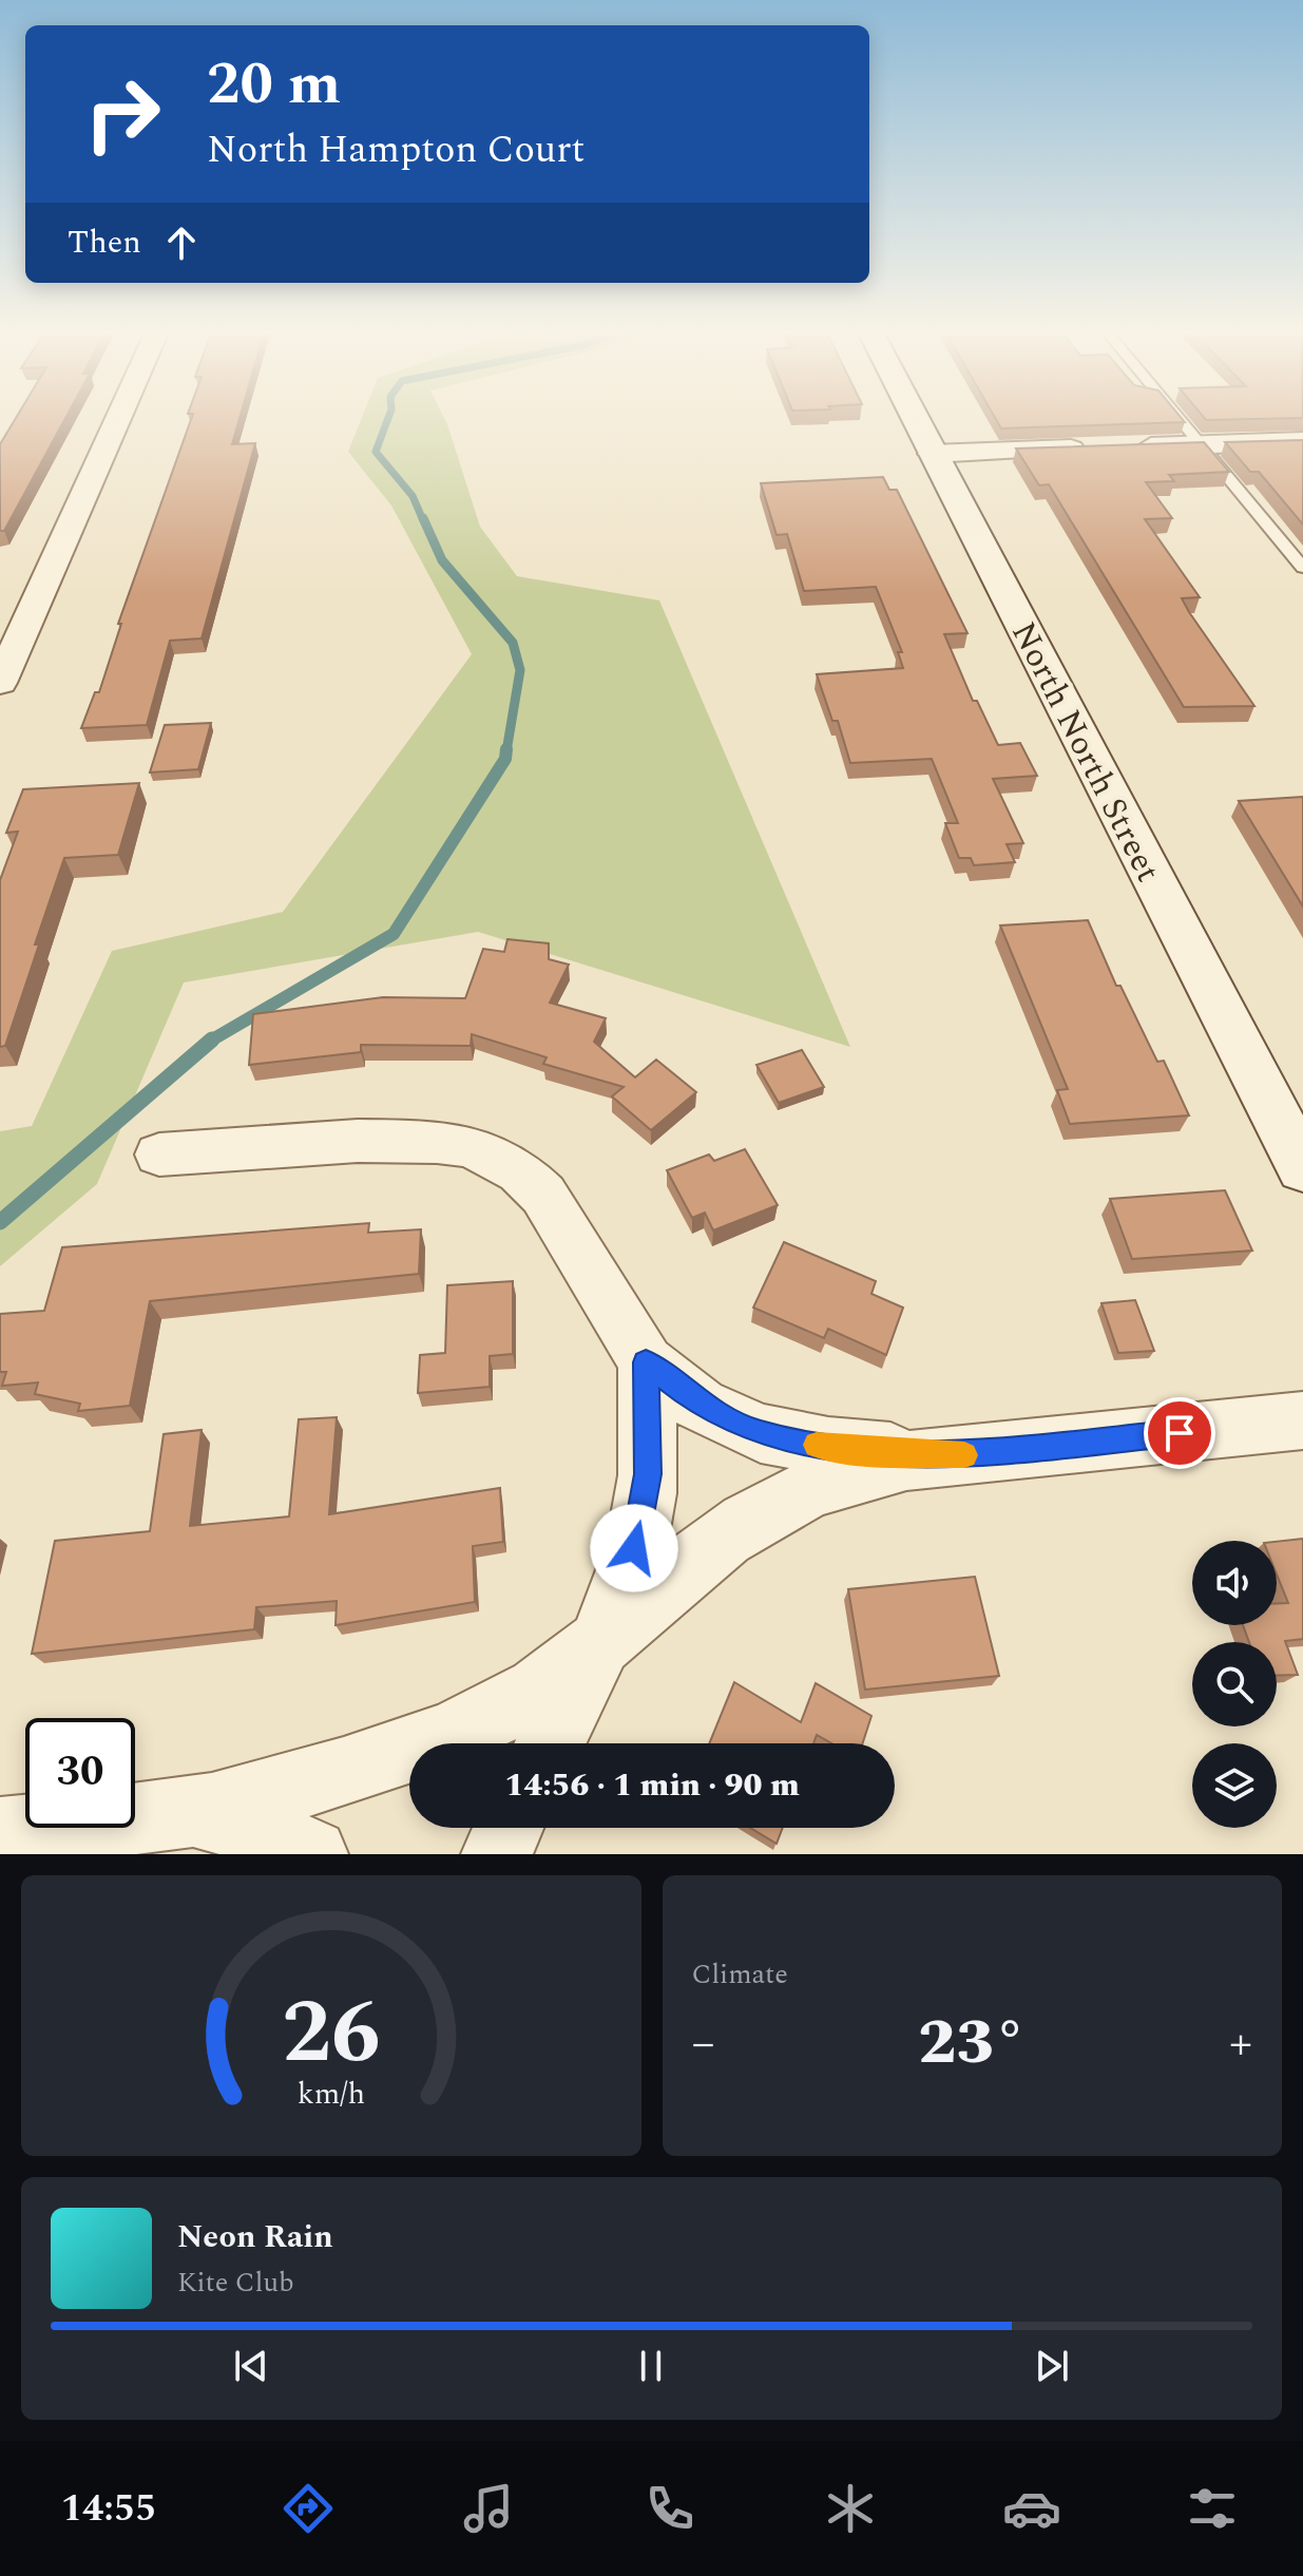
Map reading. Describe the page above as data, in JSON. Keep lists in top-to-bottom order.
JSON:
{
  "streets": {
    "street": ["North North Street"]
  },
  "page": {
    "turn": ["20 m", "North Hampton Court"],
    "then": "Then",
    "limit": "30",
    "trip": "14:56 · 1 min · 90 m",
    "tile": "Climate",
    "heat": ["−", "23°", "+"],
    "song": ["Neon Rain", "Kite Club"],
    "tabs": "14:55",
    "gauge": ["26", "km/h"]
  }
}
